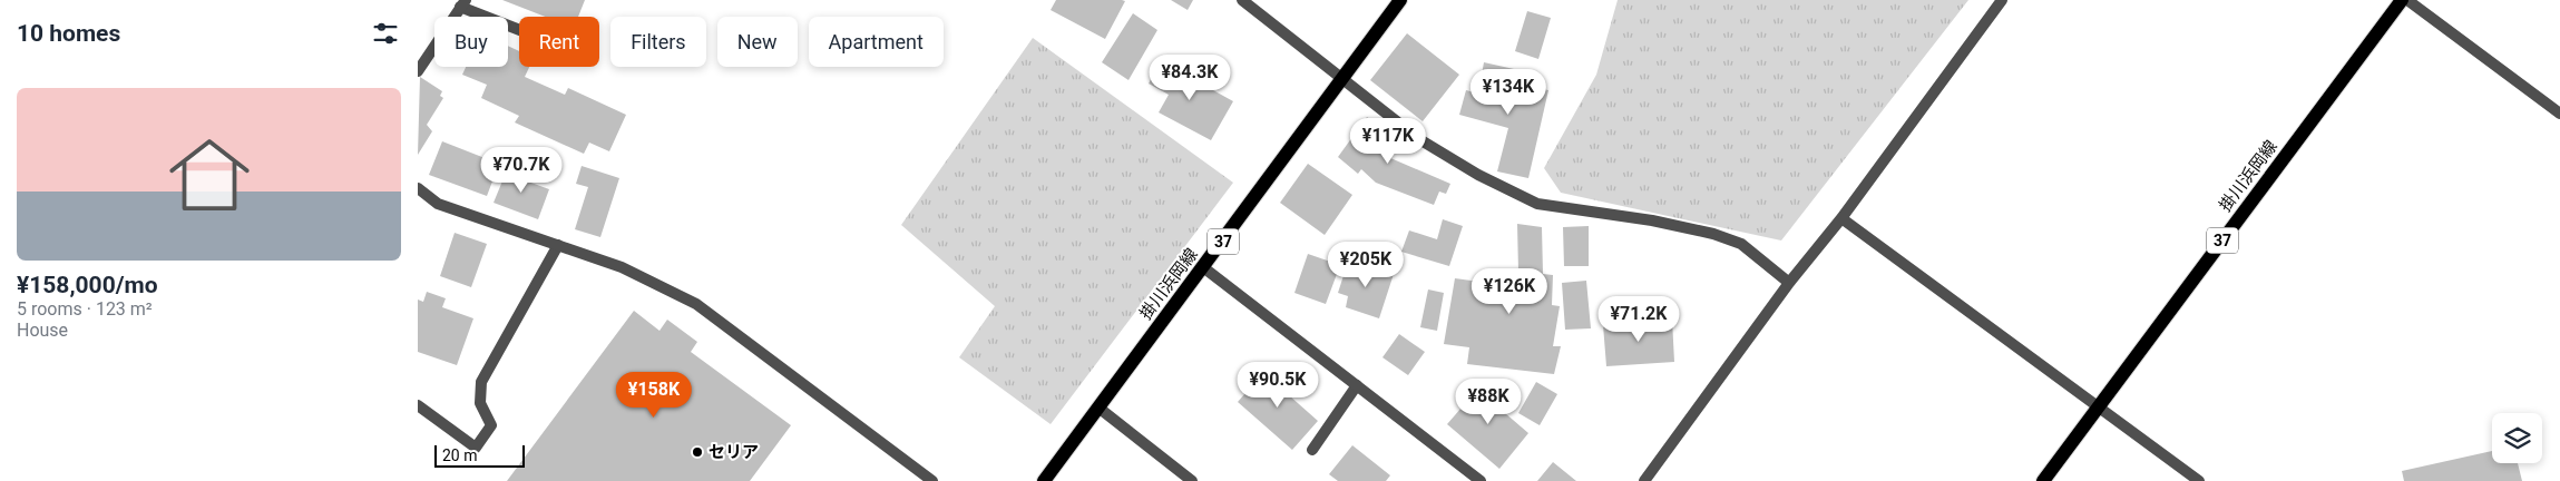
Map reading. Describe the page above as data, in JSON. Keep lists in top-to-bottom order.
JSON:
{
  "streets": {
    "main road": ["掛川浜岡線", "37"]
  },
  "places": ["セリア"],
  "scale_bar": "20 m",
  "page": {
    "heading": "10 homes",
    "chip": [
      "Buy",
      "Rent",
      "Filters",
      "New",
      "Apartment"
    ],
    "price": [
      "¥84.3K",
      "¥134K",
      "¥117K",
      "¥70.7K",
      "¥205K",
      "¥126K",
      "¥71.2K",
      "¥90.5K",
      "¥158K",
      "¥88K"
    ],
    "list": [
      {
        "name": "¥158,000/mo",
        "note": "5 rooms · 123 m² · House"
      }
    ],
    "scale": "20 m"
  }
}
